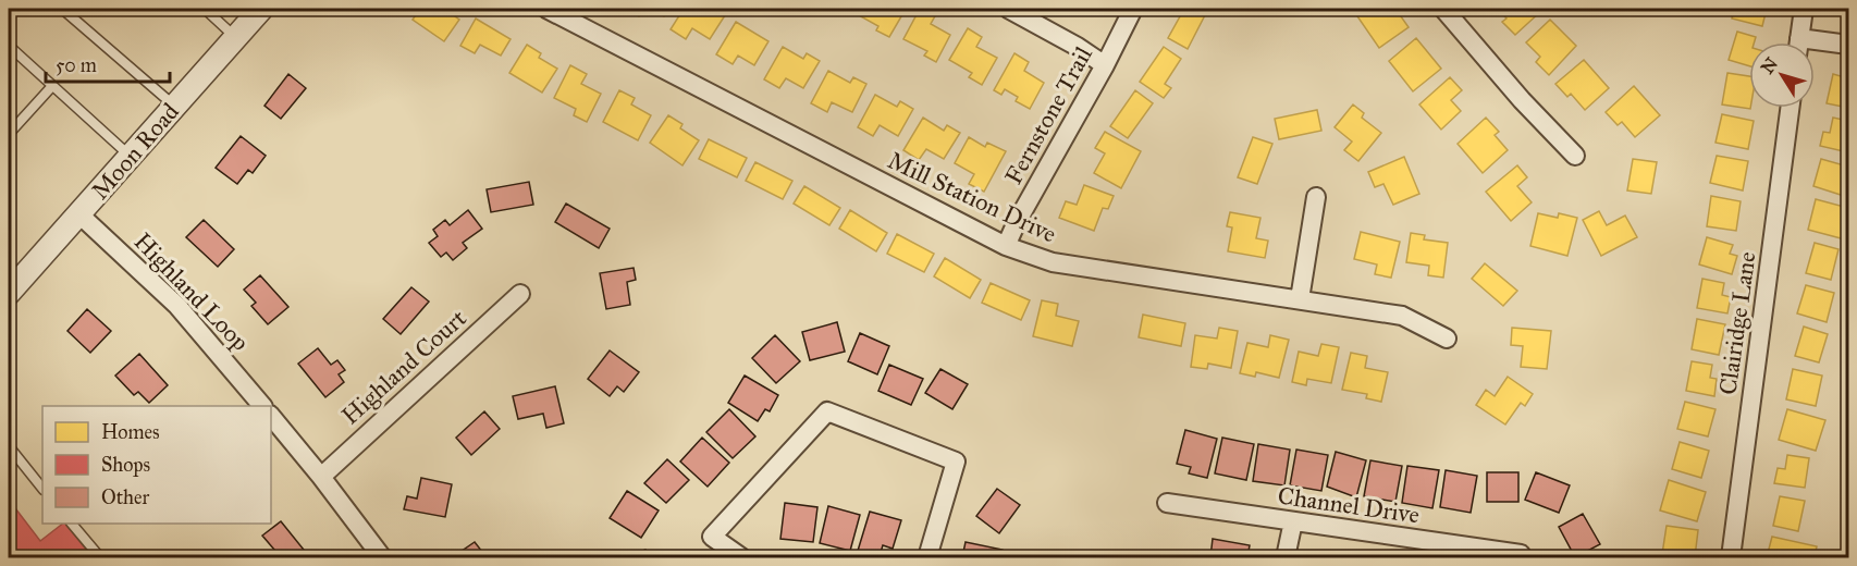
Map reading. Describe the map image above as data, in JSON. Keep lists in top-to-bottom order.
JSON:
{
  "streets": {
    "street": [
      "Fernstone Trail",
      "Moon Road",
      "Mill Station Drive",
      "Highland Loop",
      "Clairidge Lane",
      "Highland Court",
      "Channel Drive"
    ]
  },
  "crossings": [
    ["Fernstone Trail", "Mill Station Drive"],
    ["Moon Road", "Highland Loop"]
  ],
  "legend": ["Homes", "Shops", "Other"],
  "scale_bar": "50 m",
  "north": "top left"
}
